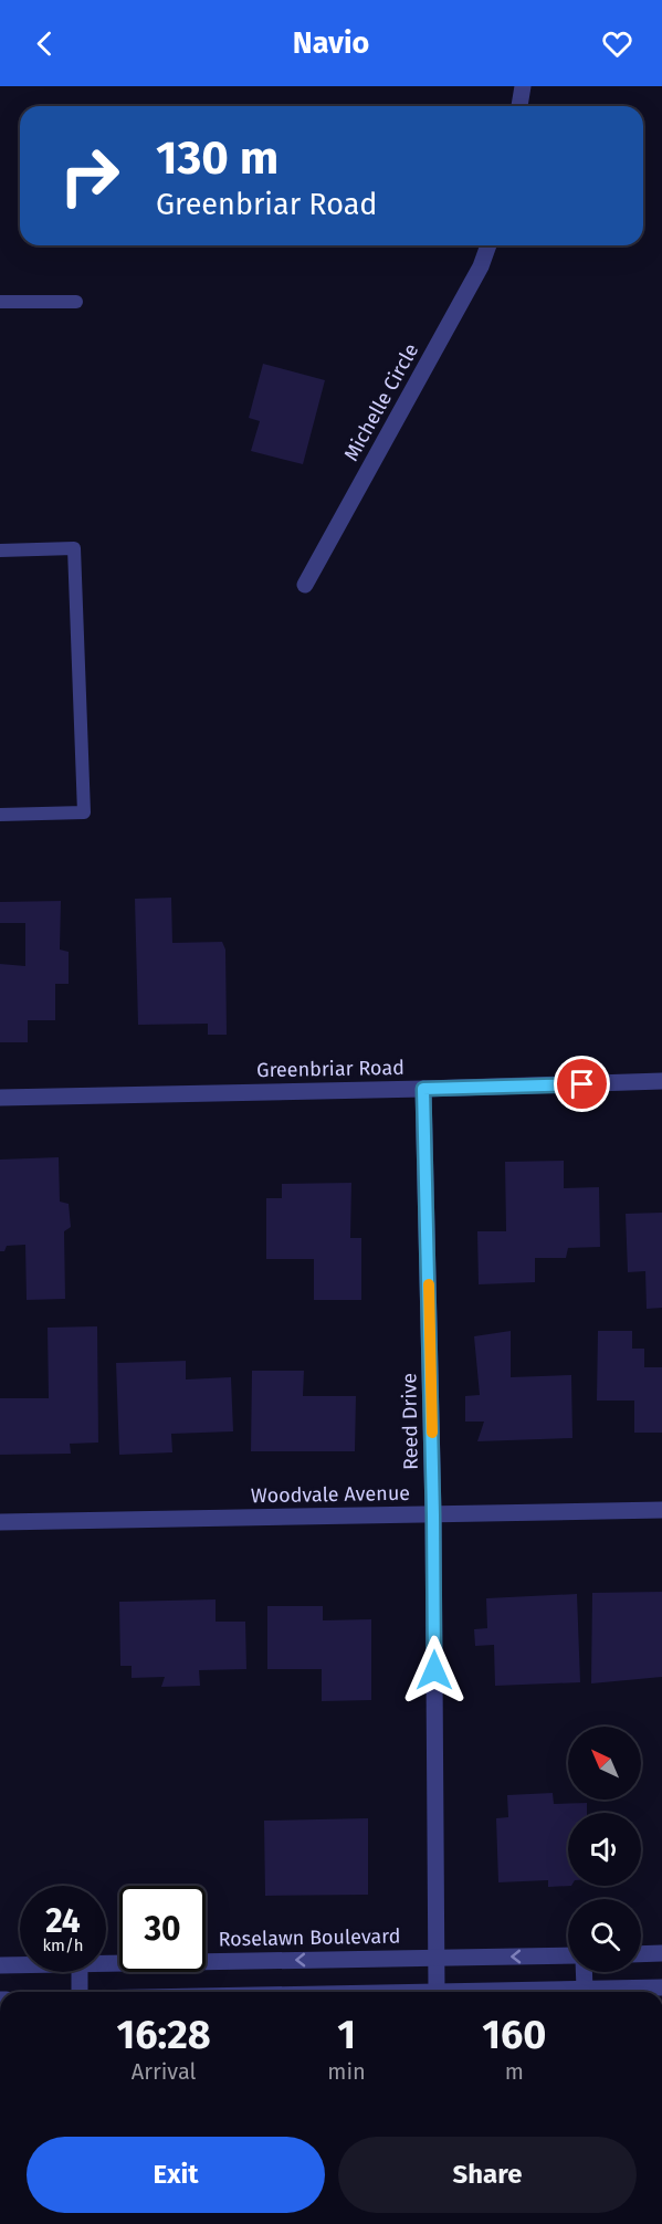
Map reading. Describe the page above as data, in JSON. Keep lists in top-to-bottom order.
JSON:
{
  "streets": {
    "street": [
      "Michelle Circle",
      "Greenbriar Road",
      "Reed Drive",
      "Woodvale Avenue",
      "Roselawn Boulevard"
    ]
  },
  "crossings": [
    ["Greenbriar Road", "Reed Drive"],
    ["Reed Drive", "Woodvale Avenue"],
    ["Reed Drive", "Roselawn Boulevard"]
  ],
  "one_way": ["Roselawn Boulevard"],
  "north": "top left",
  "page": {
    "header": "Navio",
    "turn": ["130 m", "Greenbriar Road"],
    "speed": "24 km/h",
    "limit": "30",
    "eta": [
      "16:28",
      "Arrival",
      "1",
      "min",
      "160",
      "m"
    ],
    "buttons": ["Exit", "Share"]
  }
}
